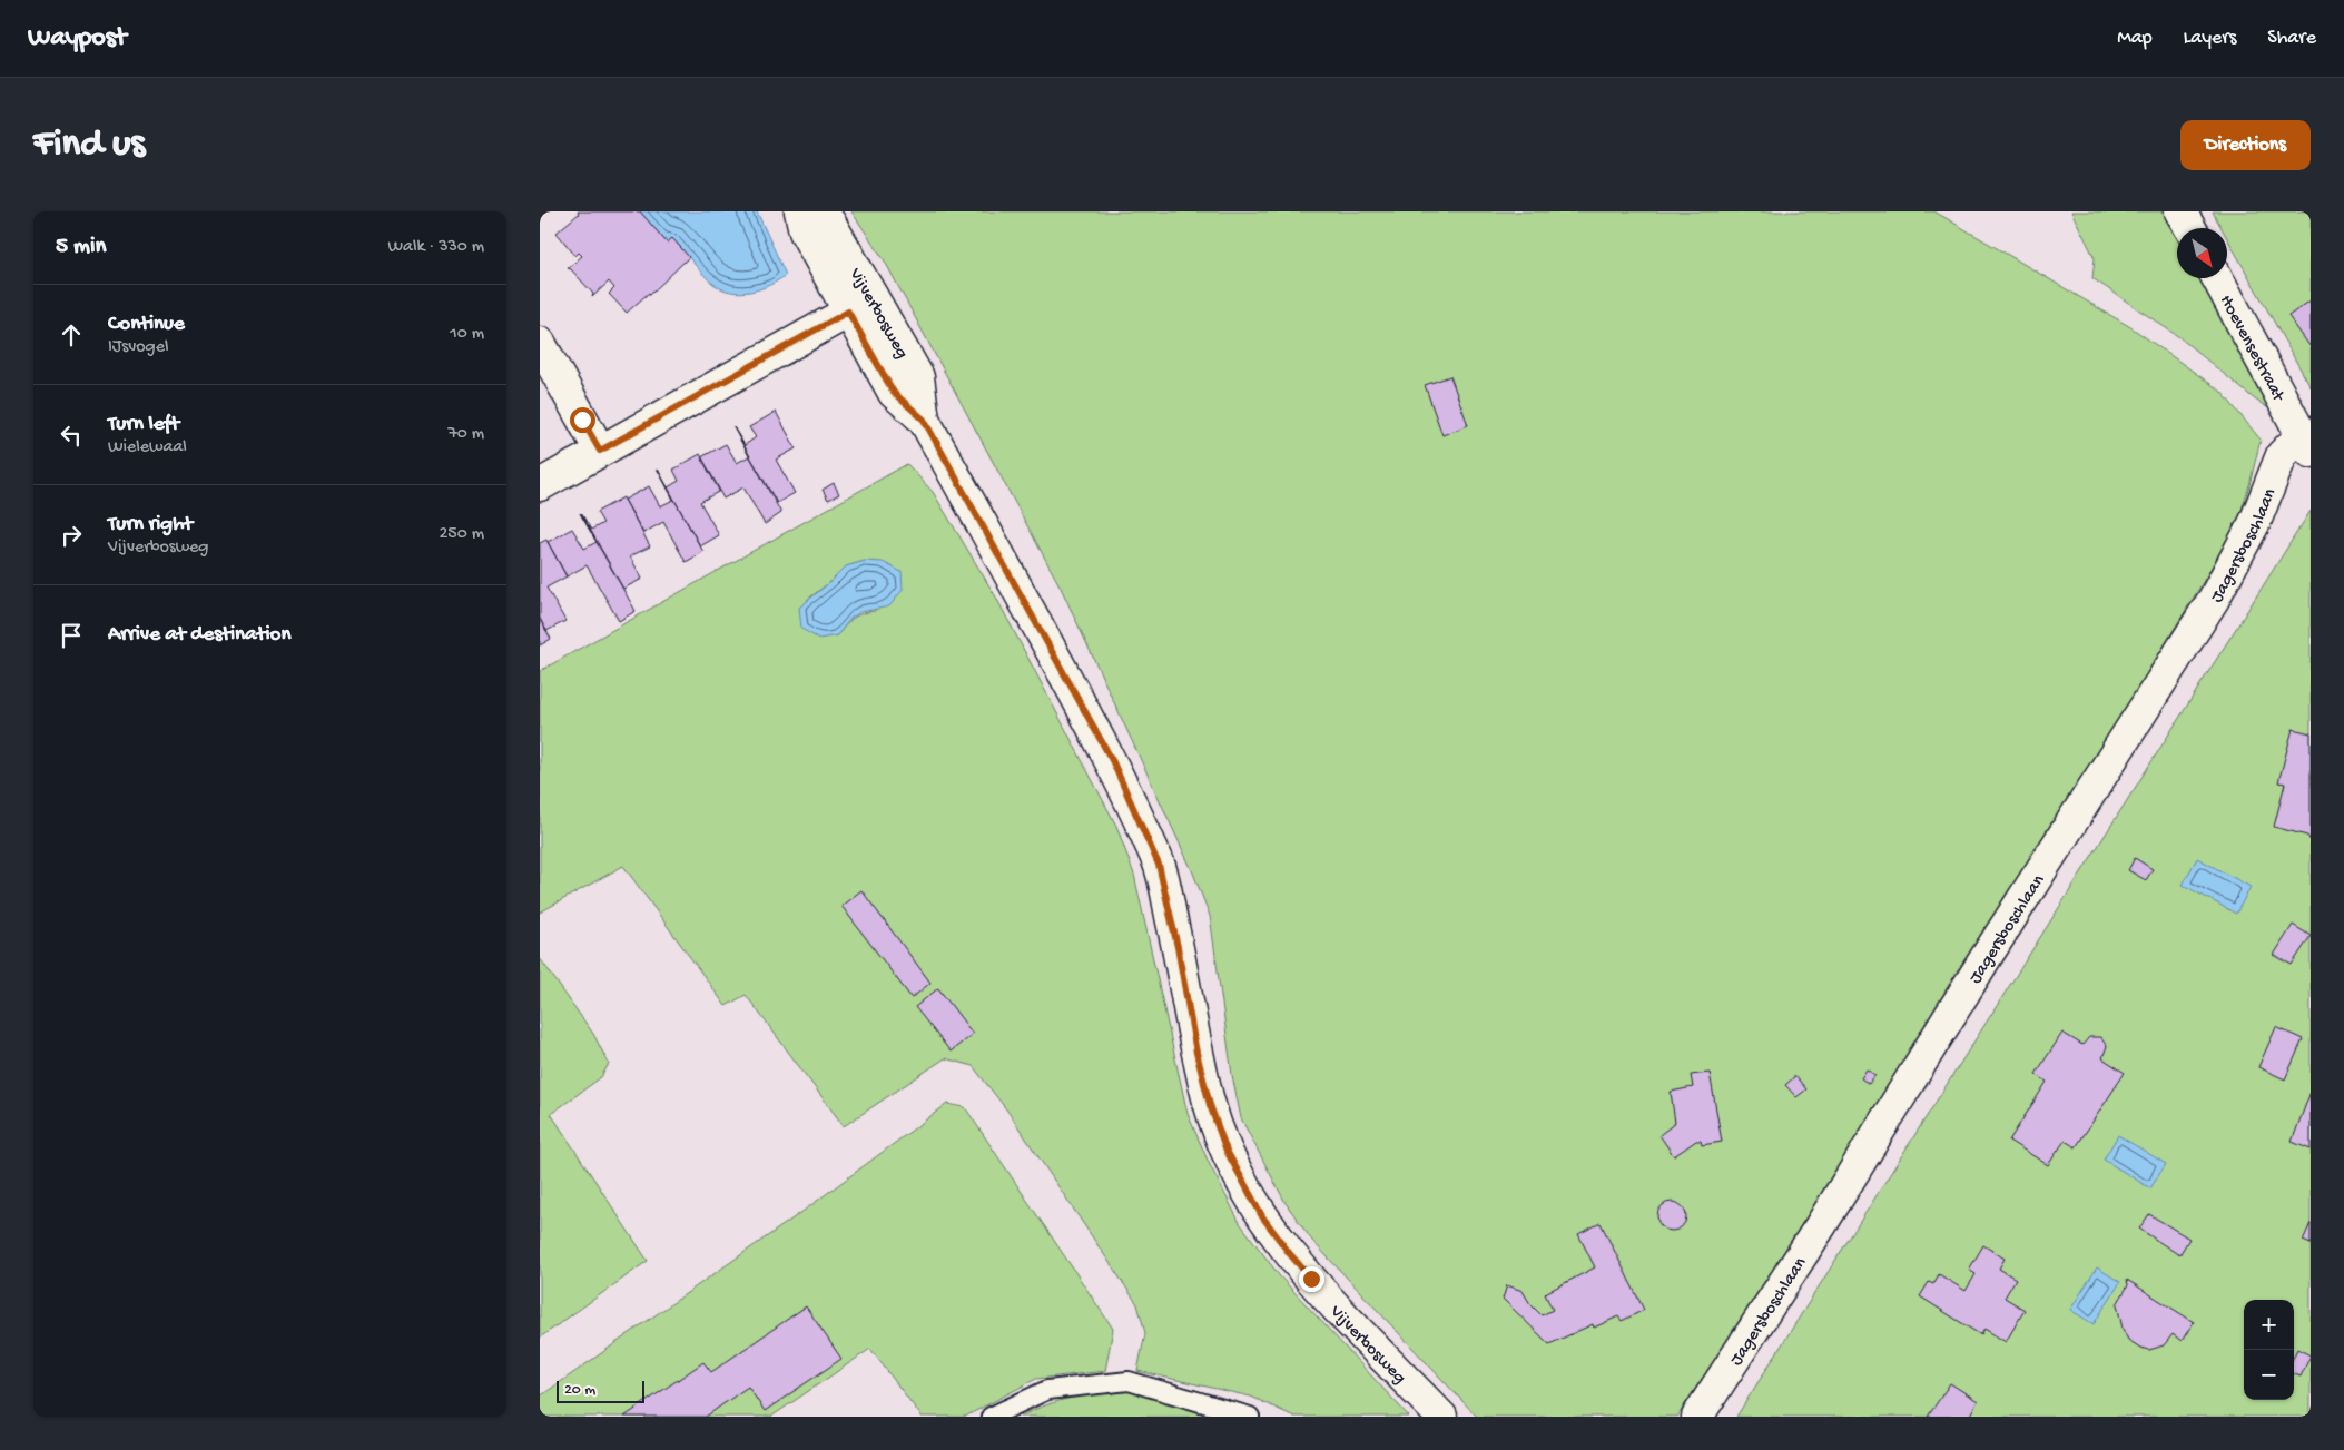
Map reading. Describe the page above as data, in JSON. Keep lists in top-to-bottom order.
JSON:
{
  "streets": {
    "street": ["Vijverbosweg", "Hoevensestraat", "Jagersboschlaan"]
  },
  "crossings": [
    ["Hoevensestraat", "Jagersboschlaan"]
  ],
  "scale_bar": "20 m",
  "north": "bottom right",
  "page": {
    "header": "Waypost",
    "nav": ["Map", "Layers", "Share"],
    "buttons": "Directions",
    "title": "Find us",
    "heading": ["5 min", "Walk · 330 m"],
    "list": [
      ["Continue", "IJsvogel", "10 m"],
      ["Turn left", "Wielewaal", "70 m"],
      ["Turn right", "Vijverbosweg", "250 m"],
      "Arrive at destination"
    ],
    "map_buttons": ["+", "−"],
    "scale": "20 m"
  }
}
